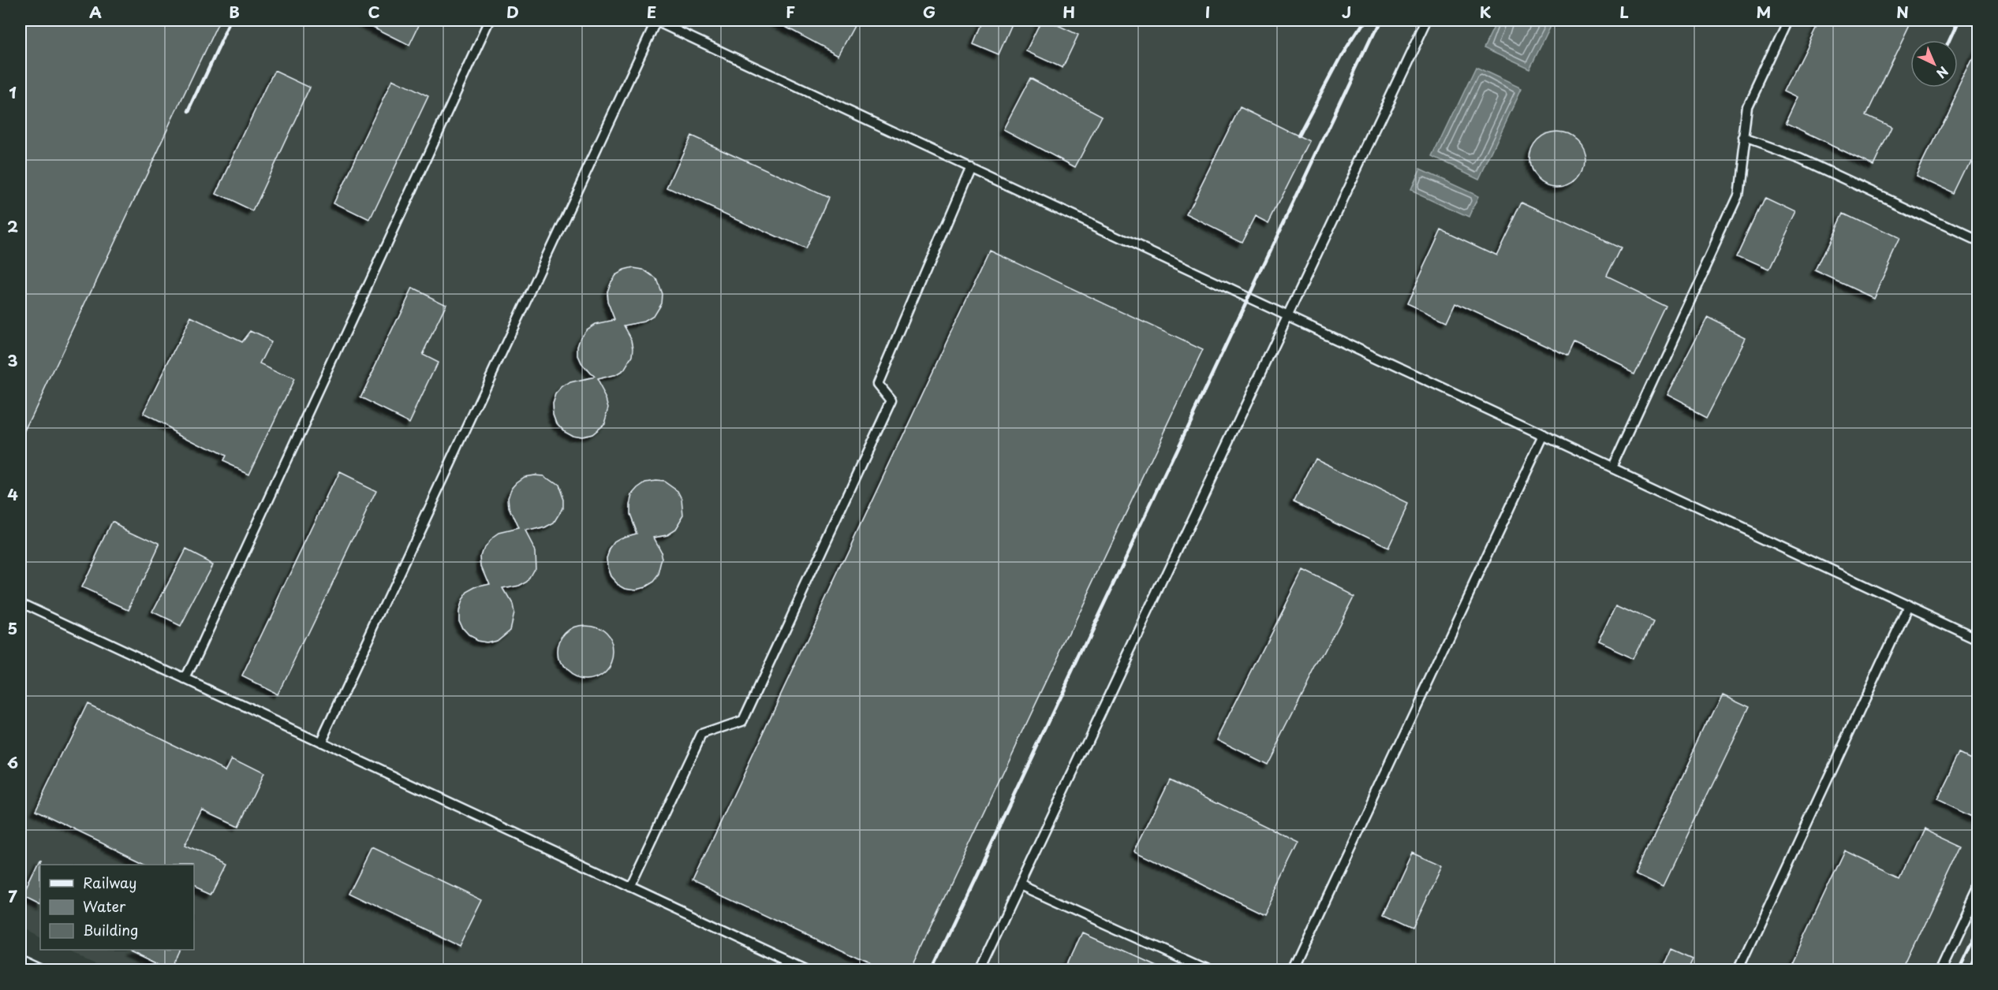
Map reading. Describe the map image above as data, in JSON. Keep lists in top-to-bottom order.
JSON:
{
  "legend": ["Railway", "Water", "Building"],
  "north": "bottom right",
  "grid": {
    "columns": [
      "A",
      "B",
      "C",
      "D",
      "E",
      "F",
      "G",
      "H",
      "I",
      "J",
      "K",
      "L",
      "M",
      "N"
    ],
    "rows": [
      "1",
      "2",
      "3",
      "4",
      "5",
      "6",
      "7"
    ]
  }
}
